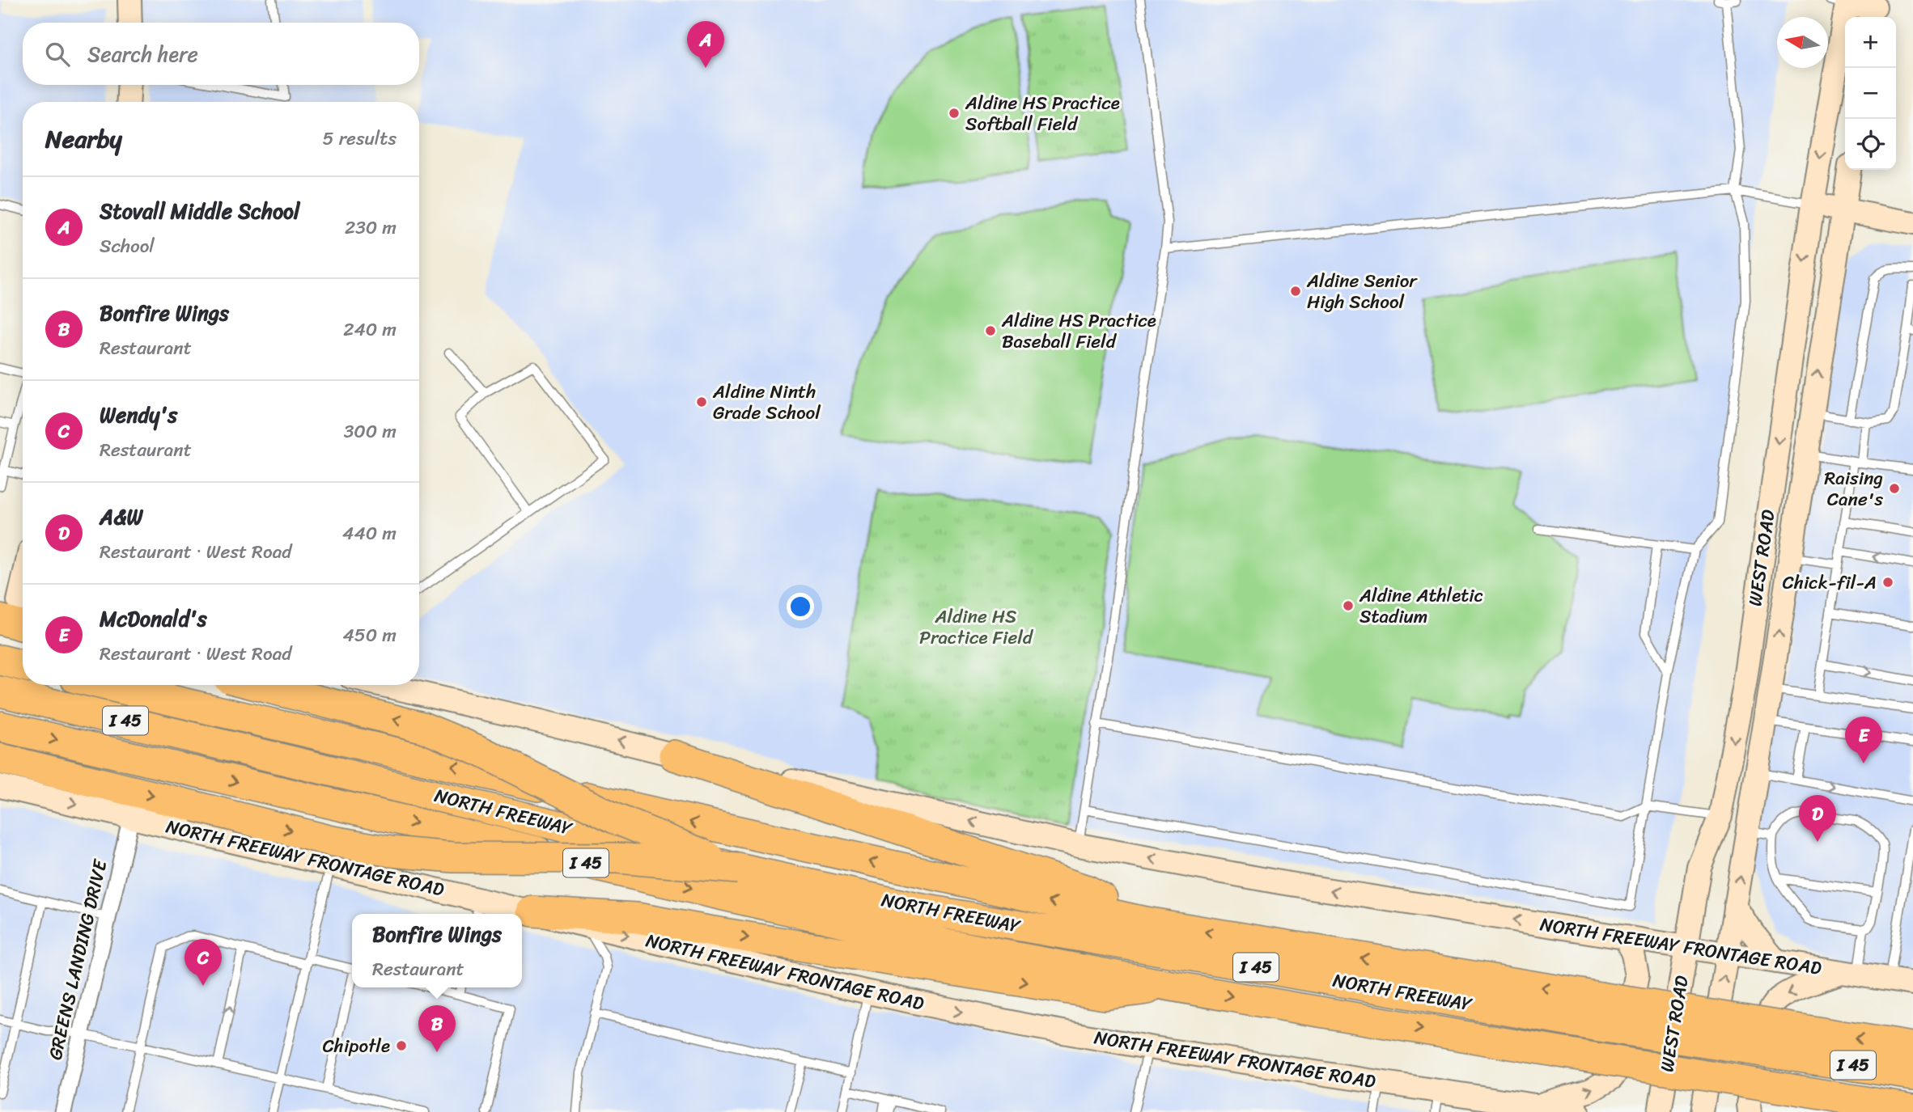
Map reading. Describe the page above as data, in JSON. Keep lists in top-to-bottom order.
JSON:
{
  "streets": {
    "highway": ["I 45", "NORTH FREEWAY"],
    "main road": ["WEST ROAD", "NORTH FREEWAY FRONTAGE ROAD"],
    "street": ["GREENS LANDING DRIVE"]
  },
  "crossings": [
    ["WEST ROAD", "NORTH FREEWAY FRONTAGE ROAD"],
    ["NORTH FREEWAY FRONTAGE ROAD", "GREENS LANDING DRIVE"]
  ],
  "parks": ["Aldine HS Practice Field"],
  "places": [
    "Aldine HS Practice Softball Field",
    "Aldine Senior High School",
    "Aldine HS Practice Baseball Field",
    "Aldine Ninth Grade School",
    "Raising Cane's",
    "Chick-fil-A",
    "Aldine Athletic Stadium",
    "Chipotle"
  ],
  "north": "left",
  "page": {
    "map_buttons": ["+", "−"],
    "pins": [
      "A",
      "E",
      "D",
      "C",
      "B"
    ],
    "search": "Search here",
    "heading": ["Nearby", "5 results"],
    "list": [
      {
        "mark": "A",
        "name": "Stovall Middle School",
        "note": "School",
        "value": "230 m"
      },
      {
        "mark": "B",
        "name": "Bonfire Wings",
        "note": "Restaurant",
        "value": "240 m"
      },
      {
        "mark": "C",
        "name": "Wendy's",
        "note": "Restaurant",
        "value": "300 m"
      },
      {
        "mark": "D",
        "name": "A&W",
        "note": "Restaurant · West Road",
        "value": "440 m"
      },
      {
        "mark": "E",
        "name": "McDonald's",
        "note": "Restaurant · West Road",
        "value": "450 m"
      }
    ],
    "popup": ["Bonfire Wings", "Restaurant"]
  }
}
